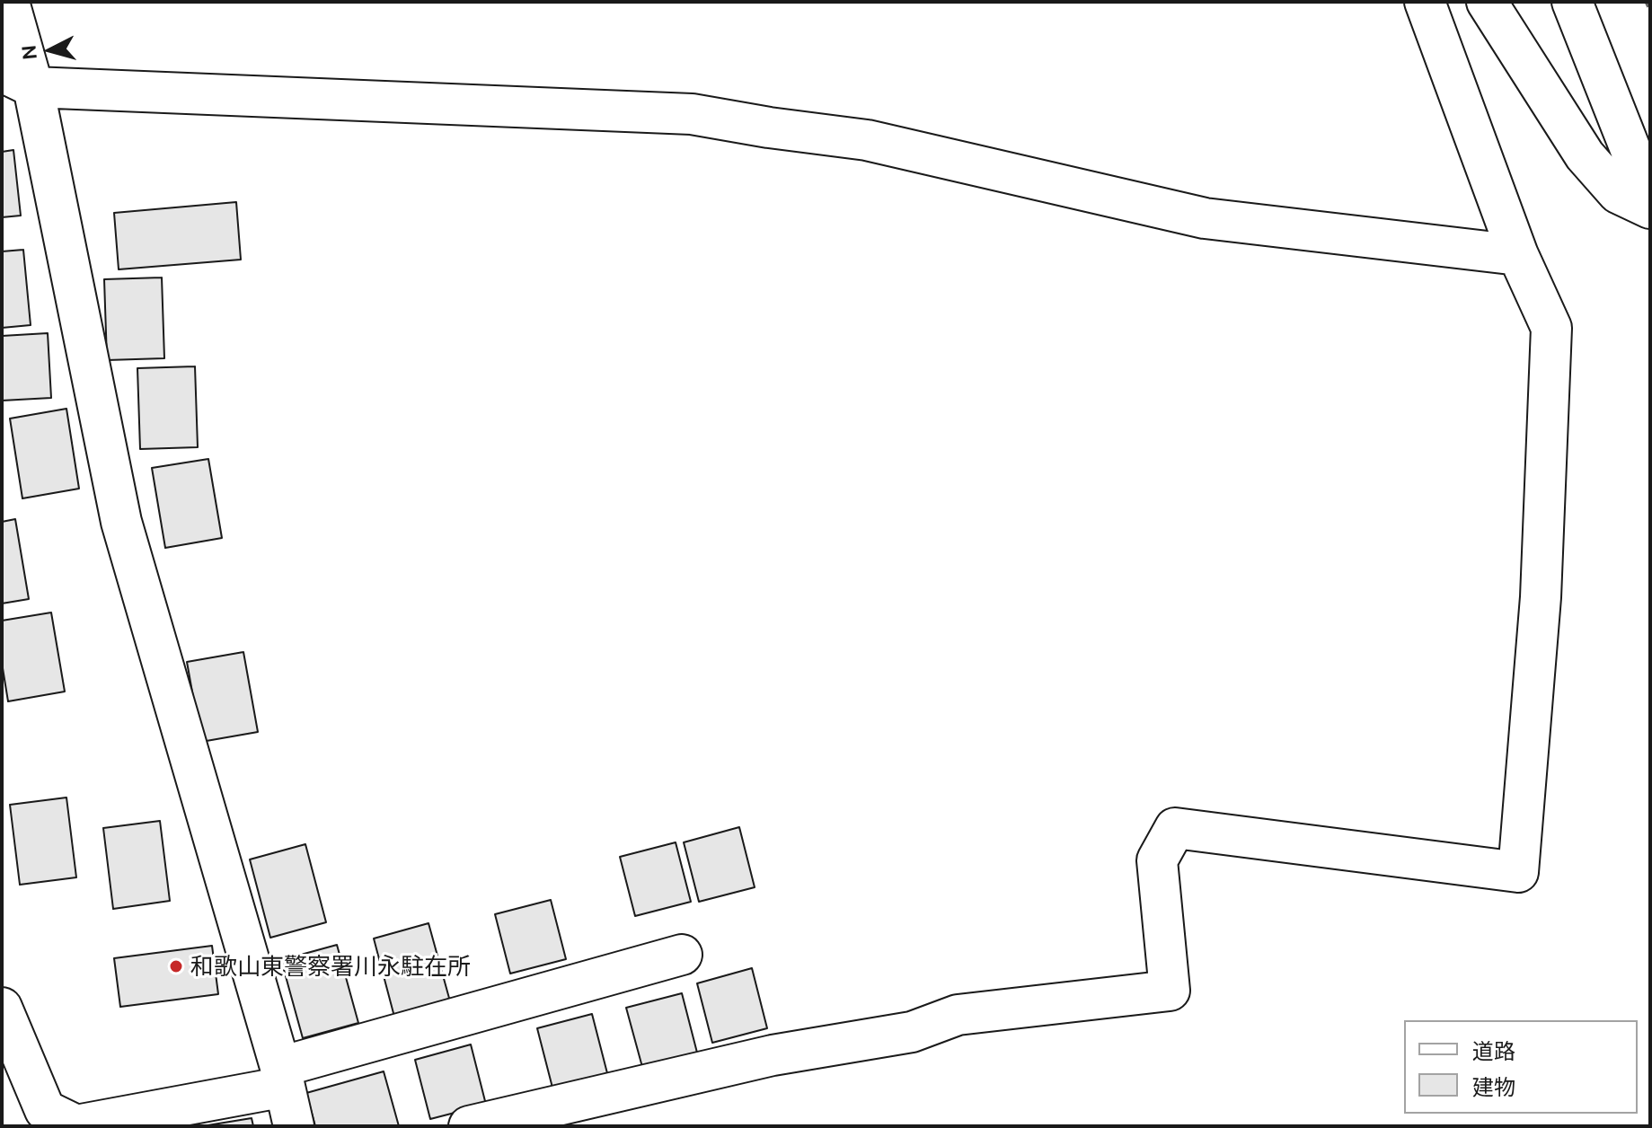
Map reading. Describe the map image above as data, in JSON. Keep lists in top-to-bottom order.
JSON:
{
  "places": ["和歌山東警察署川永駐在所"],
  "legend": ["道路", "建物"],
  "north": "left"
}
